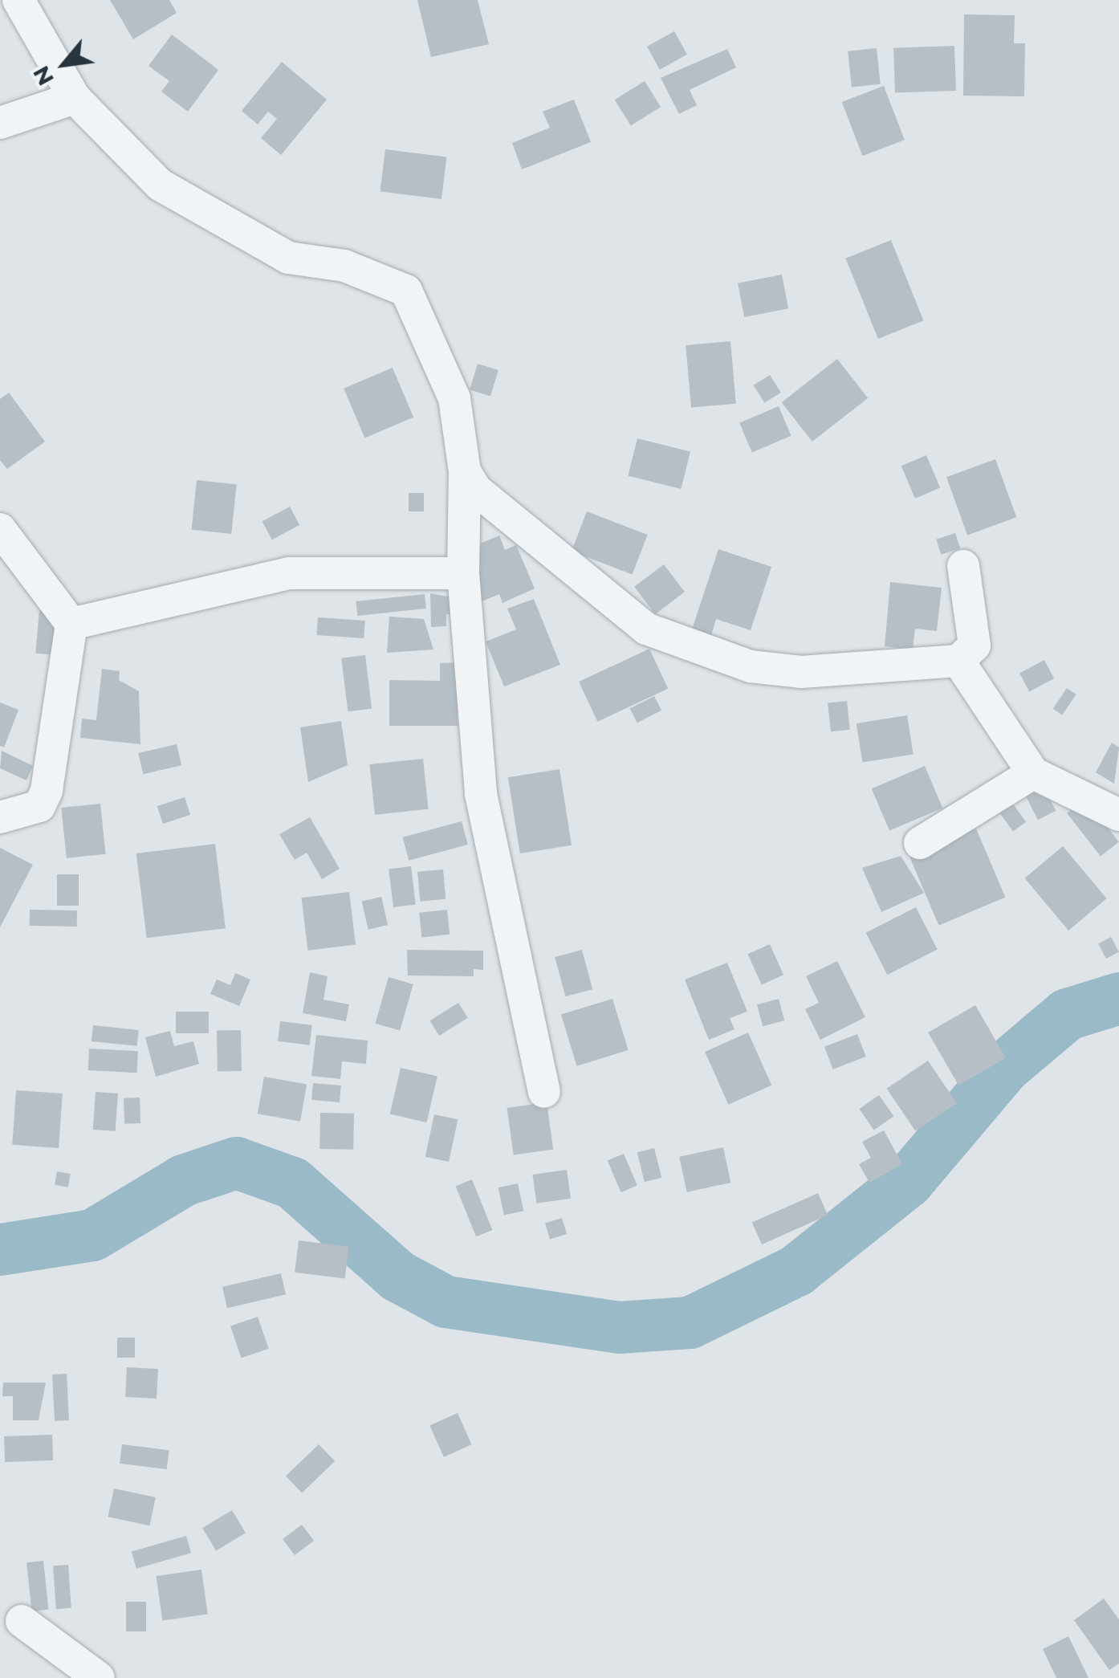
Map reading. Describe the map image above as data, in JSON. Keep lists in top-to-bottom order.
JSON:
{
  "north": "bottom left"
}
